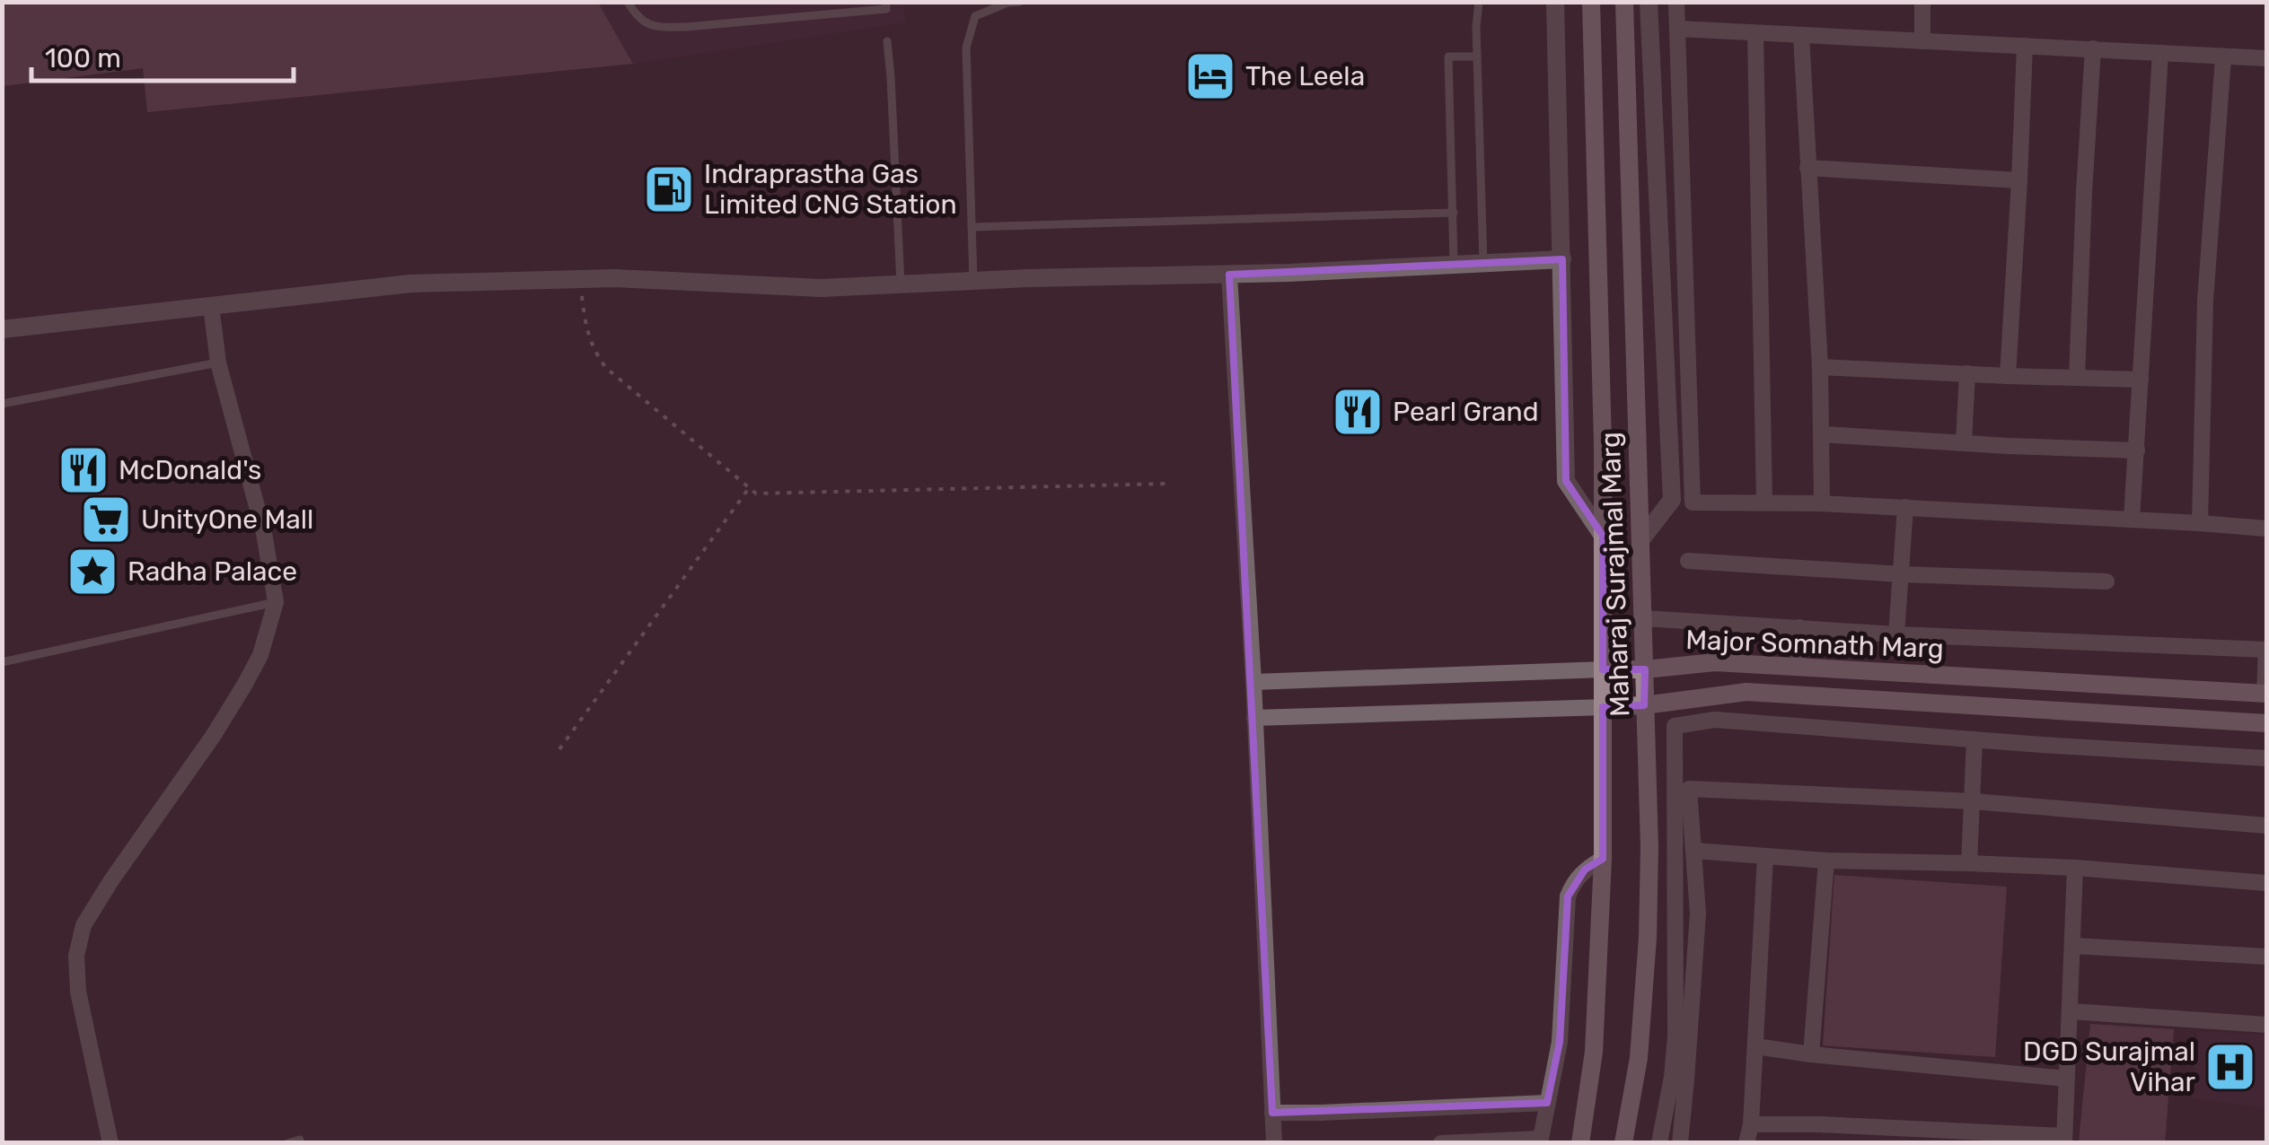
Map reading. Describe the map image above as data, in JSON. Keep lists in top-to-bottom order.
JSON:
{
  "streets": {
    "main road": ["Maharaj Surajmal Marg", "Major Somnath Marg"]
  },
  "crossings": [
    ["Maharaj Surajmal Marg", "Major Somnath Marg"]
  ],
  "places": {
    "hotel": ["The Leela"],
    "fuel station": ["Indraprastha Gas Limited CNG Station"],
    "restaurant": ["Pearl Grand", "McDonald's"],
    "supermarket": ["UnityOne Mall"],
    "place": ["Radha Palace"],
    "hospital": ["DGD Surajmal Vihar"]
  },
  "scale_bar": "100 m"
}
